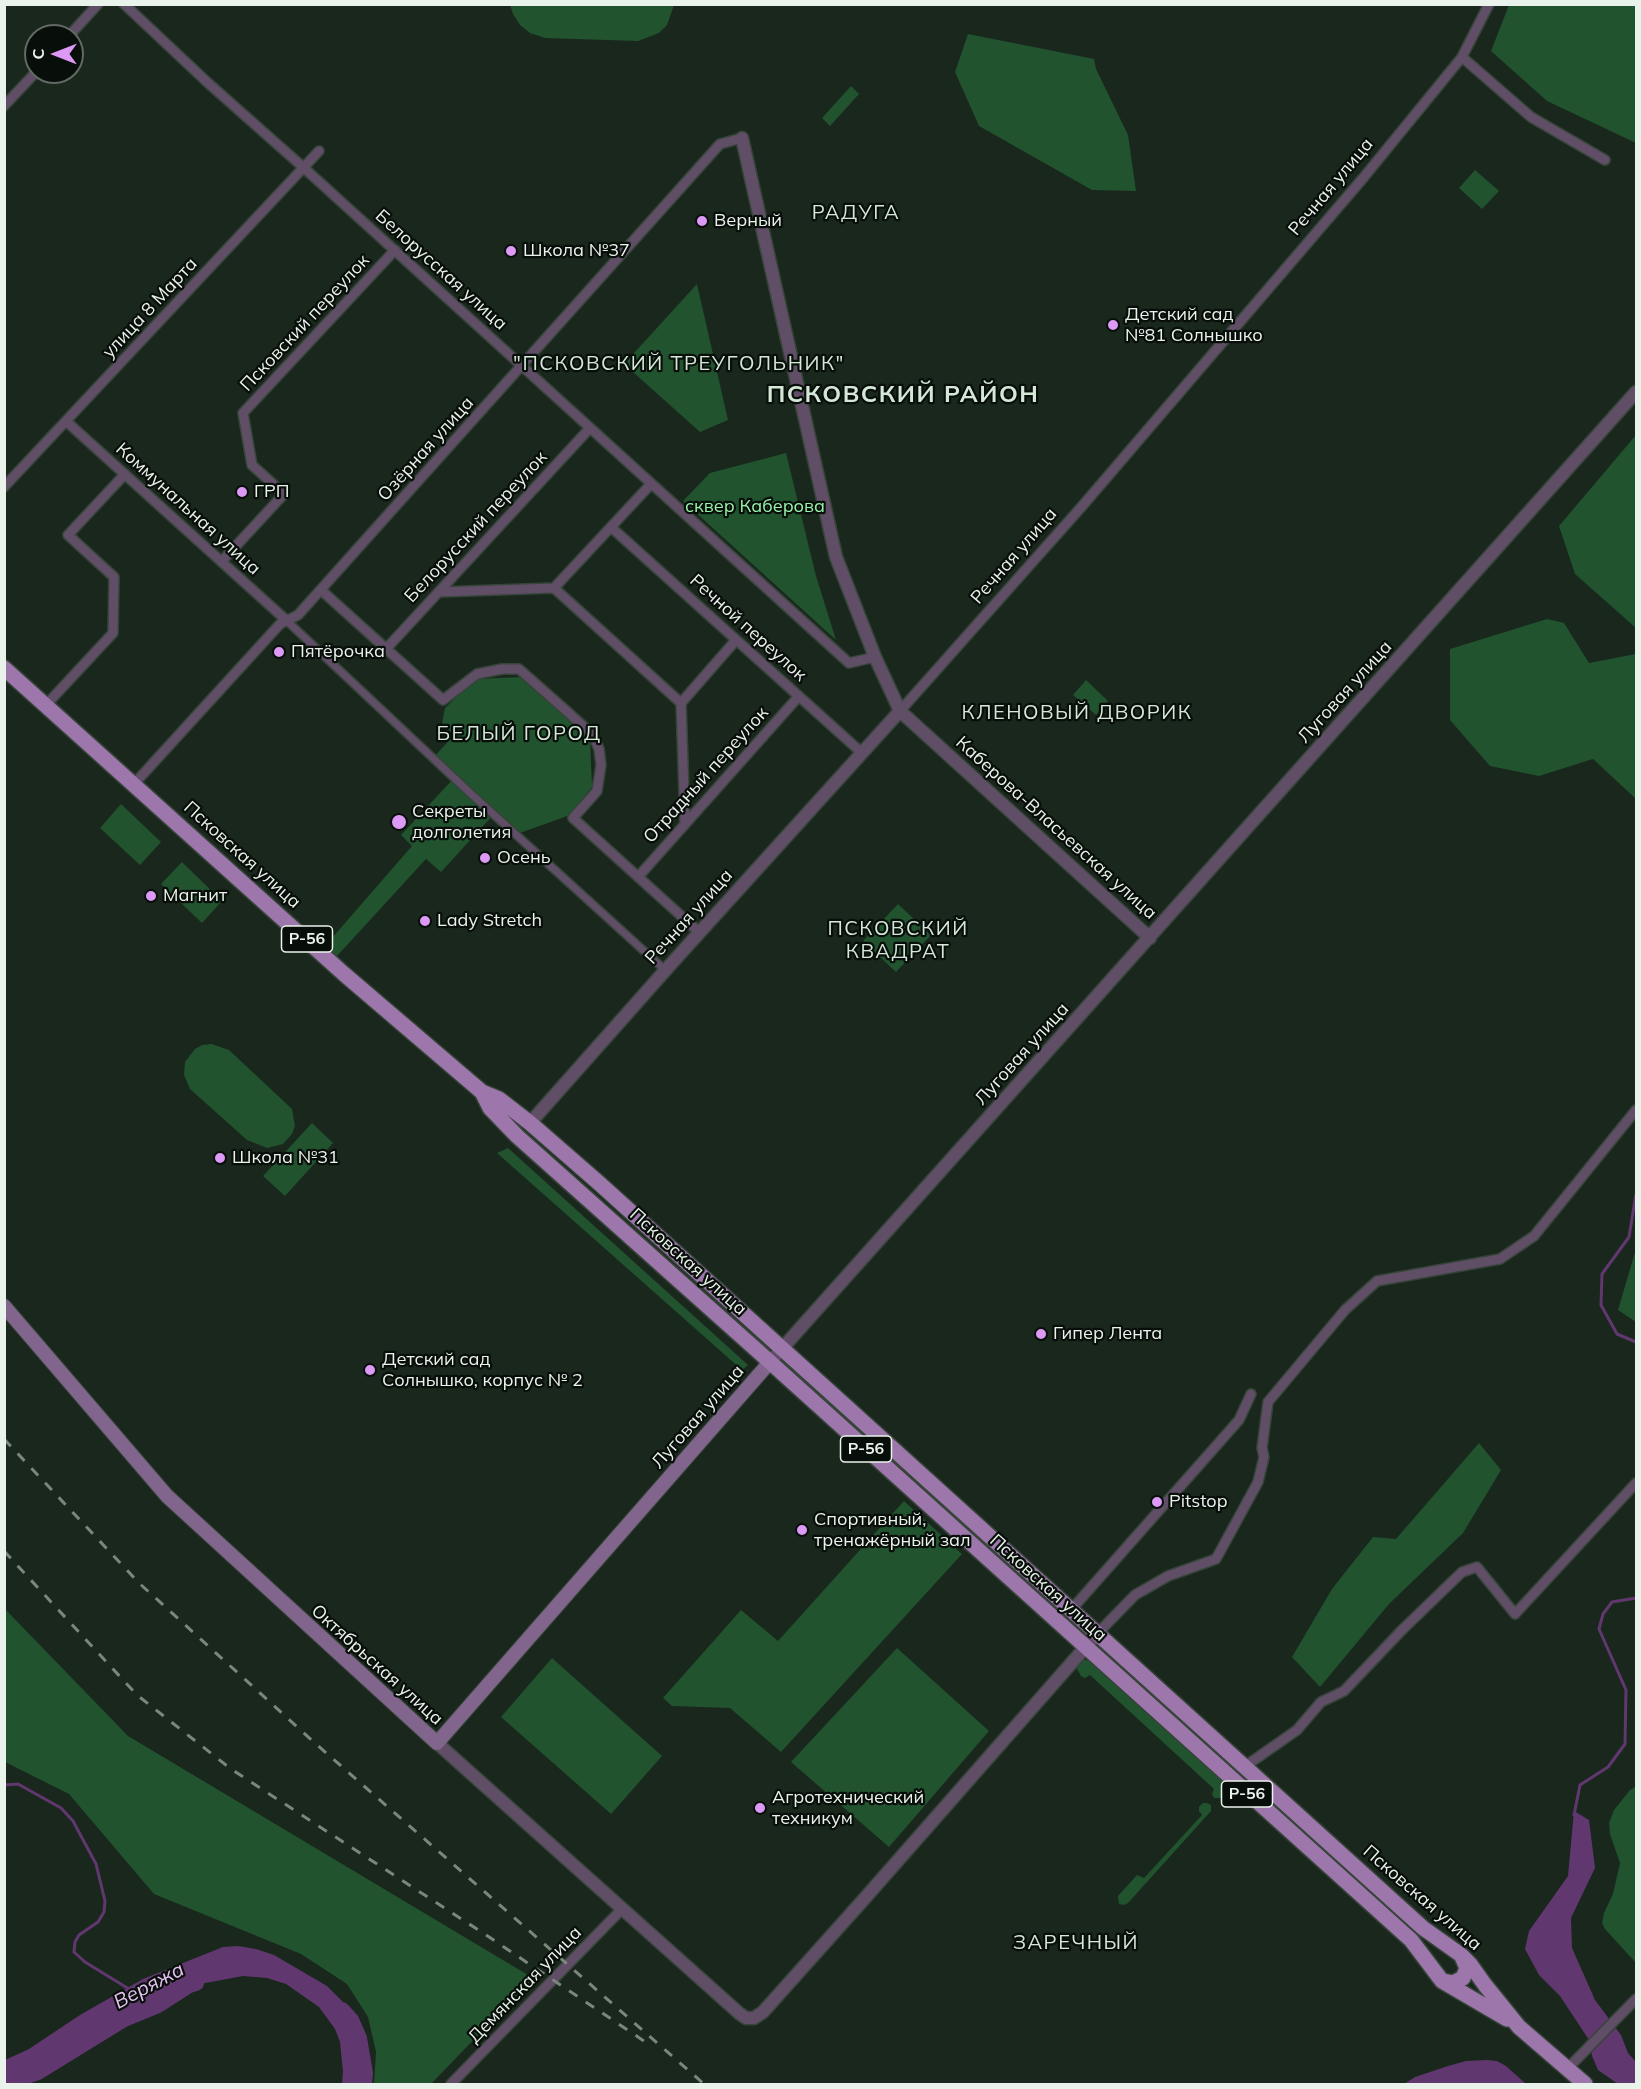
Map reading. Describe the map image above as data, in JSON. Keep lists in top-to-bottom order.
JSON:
{
  "streets": {
    "main road": [
      "Луговая улица",
      "Псковская улица",
      "Р-56",
      "Октябрьская улица"
    ],
    "street": [
      "Речная улица",
      "Белорусская улица",
      "улица 8 Марта",
      "Псковский переулок",
      "Озёрная улица",
      "Коммунальная улица",
      "Белорусский переулок",
      "Речной переулок",
      "Отрадный переулок",
      "Каберова-Власьевская улица",
      "Демянская улица"
    ]
  },
  "crossings": [
    ["Речная улица", "Речной переулок"],
    ["Речная улица", "Каберова-Власьевская улица"],
    ["Речная улица", "Псковская улица"],
    ["Белорусская улица", "улица 8 Марта"],
    ["Белорусская улица", "Псковский переулок"],
    ["Белорусская улица", "Озёрная улица"],
    ["Белорусская улица", "Белорусский переулок"],
    ["Белорусская улица", "Каберова-Власьевская улица"],
    ["улица 8 Марта", "Коммунальная улица"],
    ["Псковский переулок", "Коммунальная улица"],
    ["Озёрная улица", "Коммунальная улица"],
    ["Озёрная улица", "Каберова-Власьевская улица"],
    ["Озёрная улица", "Псковская улица"],
    ["Речной переулок", "Отрадный переулок"],
    ["Луговая улица", "Каберова-Власьевская улица"],
    ["Луговая улица", "Псковская улица"],
    ["Луговая улица", "Октябрьская улица"],
    ["Псковская улица", "Октябрьская улица"],
    ["Октябрьская улица", "Демянская улица"]
  ],
  "districts": [
    "РАДУГА",
    "\"ПСКОВСКИЙ ТРЕУГОЛЬНИК\"",
    "ПСКОВСКИЙ РАЙОН",
    "КЛЕНОВЫЙ ДВОРИК",
    "БЕЛЫЙ ГОРОД",
    "ПСКОВСКИЙ КВАДРАТ",
    "ЗАРЕЧНЫЙ"
  ],
  "water": ["Веряжа"],
  "parks": ["сквер Каберова"],
  "places": [
    "Верный",
    "Школа №37",
    "Детский сад №81 Солнышко",
    "ГРП",
    "Пятёрочка",
    "Секреты долголетия",
    "Осень",
    "Магнит",
    "Lady Stretch",
    "Школа №31",
    "Гипер Лента",
    "Детский сад Солнышко, корпус № 2",
    "Pitstop",
    "Спортивный, тренажёрный зал",
    "Агротехнический техникум"
  ],
  "north": "left"
}
